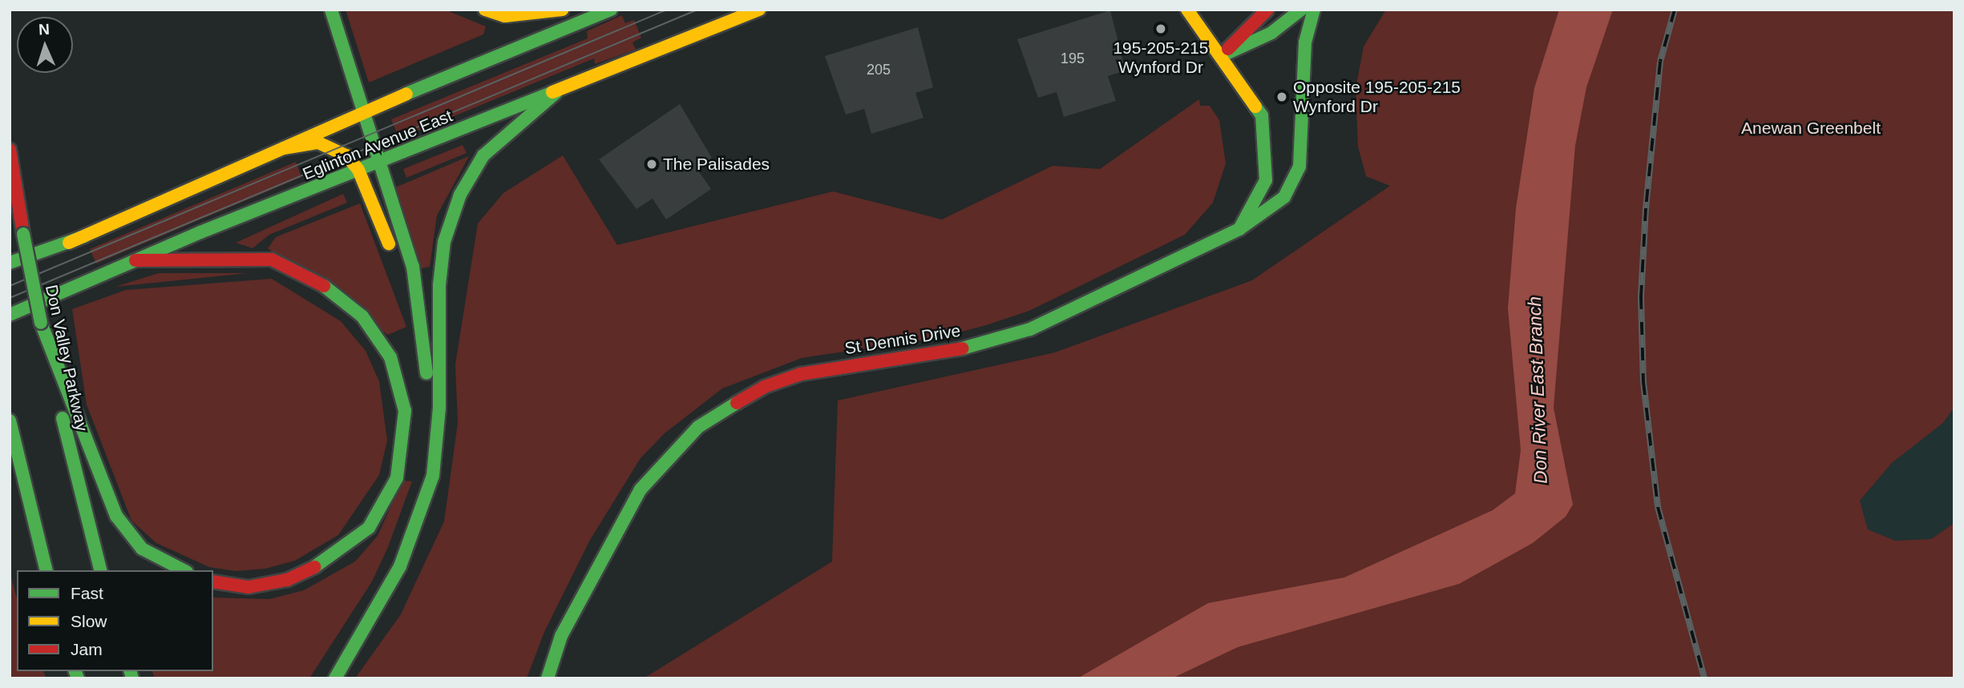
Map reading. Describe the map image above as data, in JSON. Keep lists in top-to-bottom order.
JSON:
{
  "streets": {
    "main road": ["Eglinton Avenue East", "St Dennis Drive", "Don Valley Parkway"]
  },
  "water": ["Don River East Branch"],
  "parks": ["Anewan Greenbelt"],
  "places": ["195-205-215 Wynford Dr", "Opposite 195-205-215 Wynford Dr", "The Palisades"],
  "house_numbers": ["195", "205"],
  "legend": ["Fast", "Slow", "Jam"],
  "north": "top"
}
